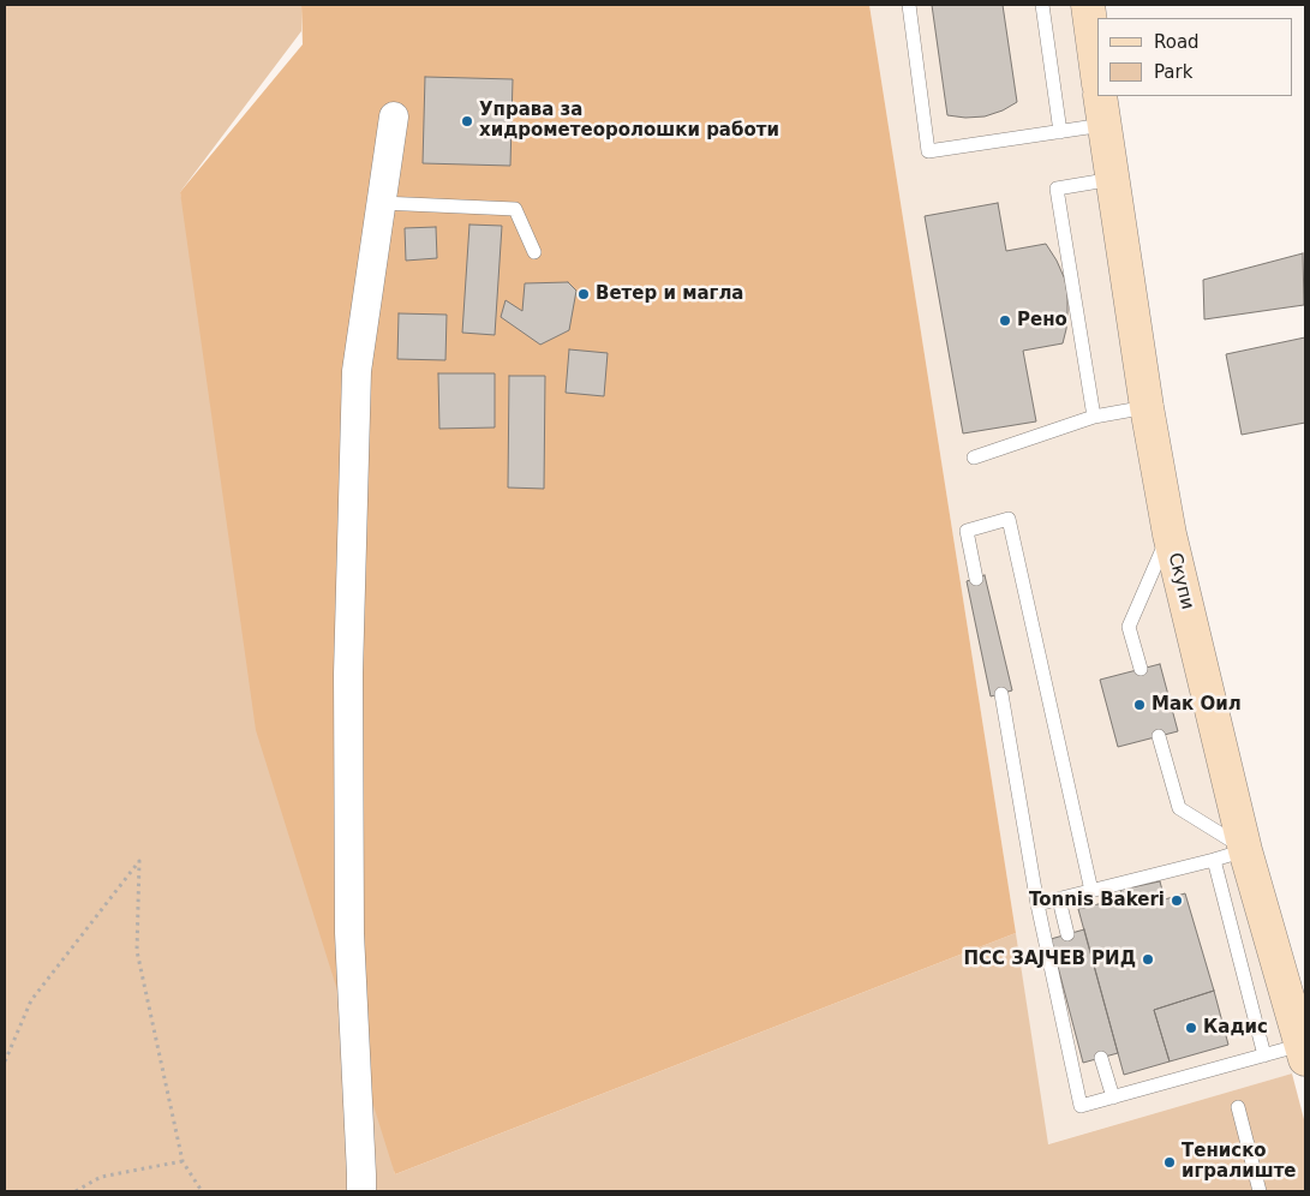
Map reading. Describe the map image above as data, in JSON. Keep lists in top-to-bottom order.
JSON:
{
  "streets": {
    "street": ["Скупи"]
  },
  "places": [
    "Управа за хидрометеоролошки работи",
    "Ветер и магла",
    "Рено",
    "Мак Оил",
    "Tonnis Bakeri",
    "ПСС ЗАЈЧЕВ РИД",
    "Кадис",
    "Тениско игралиште"
  ],
  "legend": ["Road", "Park"]
}
